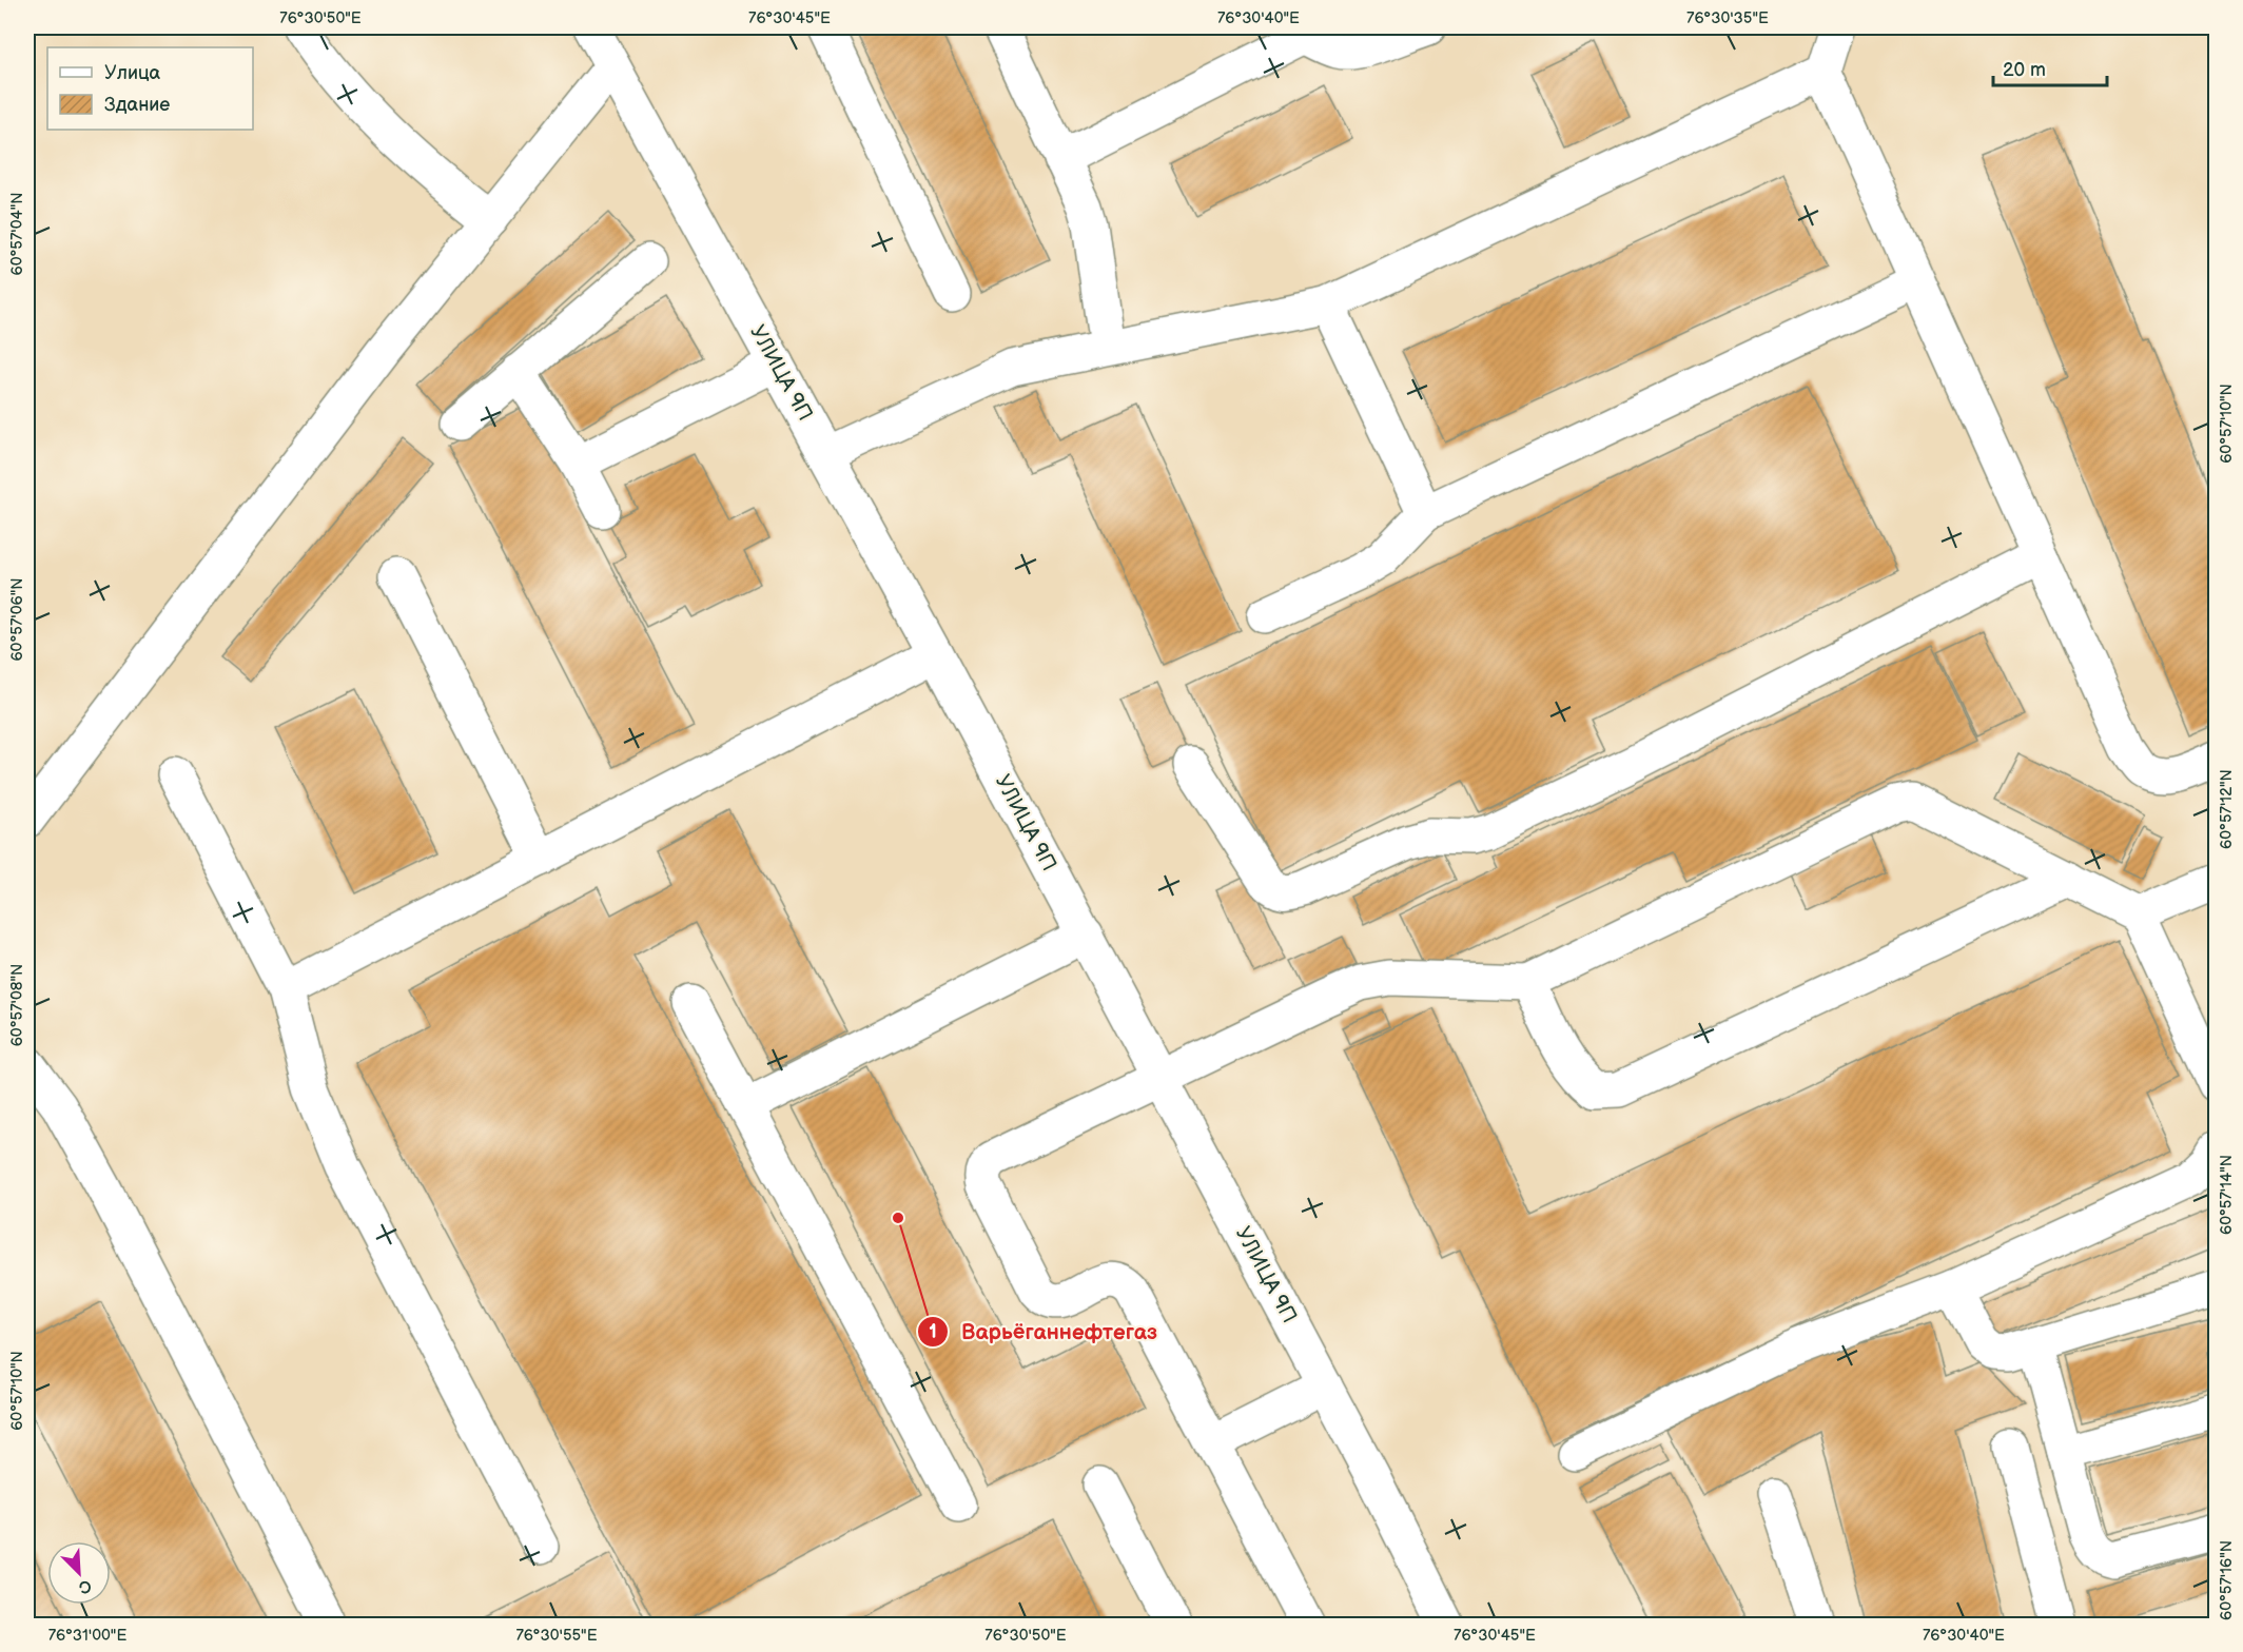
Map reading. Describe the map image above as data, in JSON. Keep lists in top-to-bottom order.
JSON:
{
  "streets": {
    "street": ["УЛИЦА 9П"]
  },
  "places": ["Варьёганнефтегаз"],
  "legend": ["Улица", "Здание"],
  "scale_bar": "20 m",
  "north": "bottom right",
  "coordinates": [
    "76°30'50\"E",
    "76°30'45\"E",
    "76°30'40\"E",
    "76°30'35\"E",
    "60°57'04\"N",
    "60°57'10\"N",
    "60°57'06\"N",
    "60°57'12\"N",
    "60°57'08\"N",
    "60°57'14\"N",
    "60°57'16\"N",
    "76°31'00\"E",
    "76°30'55\"E"
  ]
}
